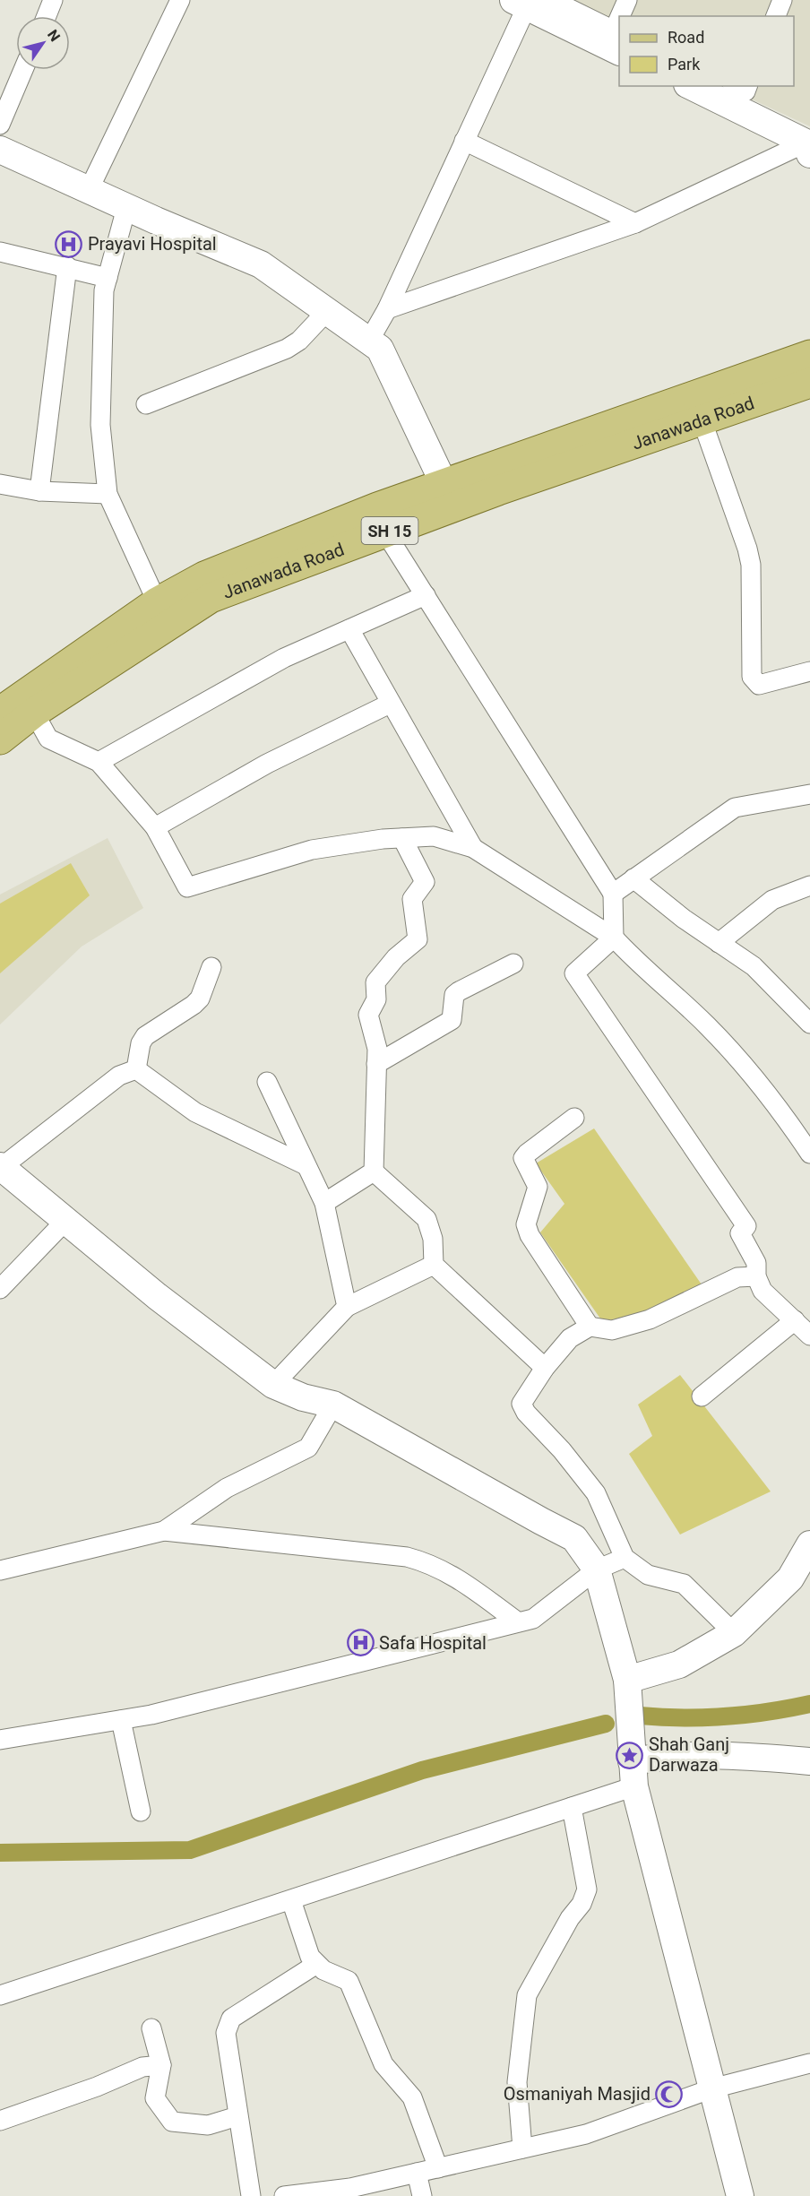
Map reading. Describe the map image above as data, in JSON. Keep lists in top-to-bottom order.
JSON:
{
  "streets": {
    "main road": ["Janawada Road", "SH 15"]
  },
  "places": {
    "hospital": ["Prayavi Hospital", "Safa Hospital"],
    "place": ["Shah Ganj Darwaza"],
    "mosque": ["Osmaniyah Masjid"]
  },
  "legend": ["Road", "Park"],
  "north": "top right"
}
